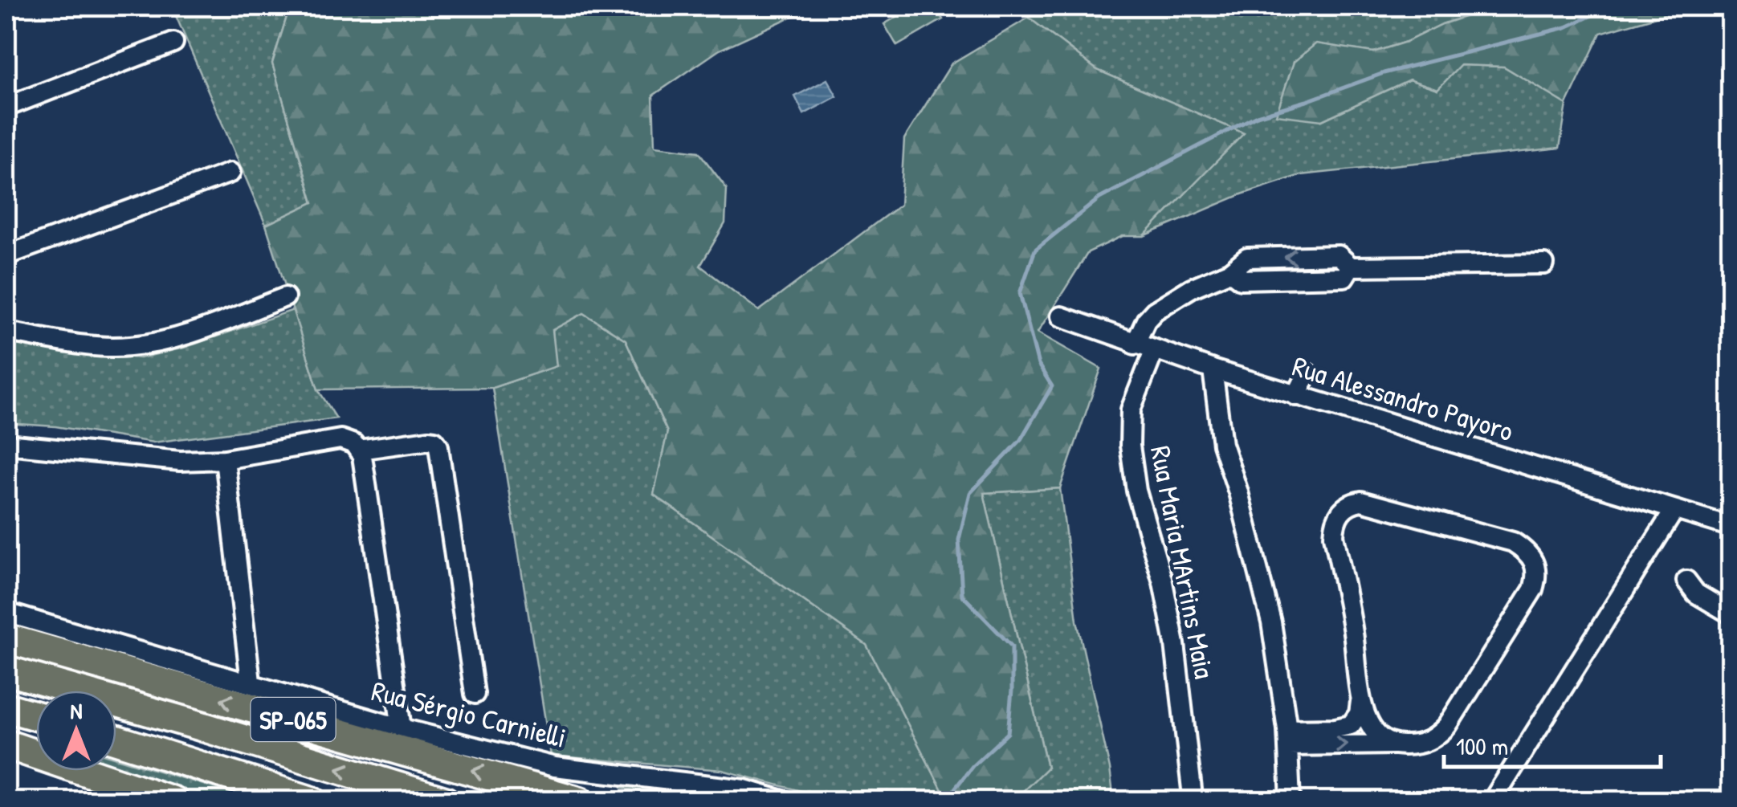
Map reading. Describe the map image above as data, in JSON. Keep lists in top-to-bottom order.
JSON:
{
  "streets": {
    "highway": ["SP-065"],
    "street": ["Rua Alessandro Payoro", "Rua Maria MArtins Maia", "Rua Sérgio Carnielli"]
  },
  "crossings": [
    ["Rua Alessandro Payoro", "Rua Maria MArtins Maia"]
  ],
  "scale_bar": "100 m",
  "north": "top"
}
